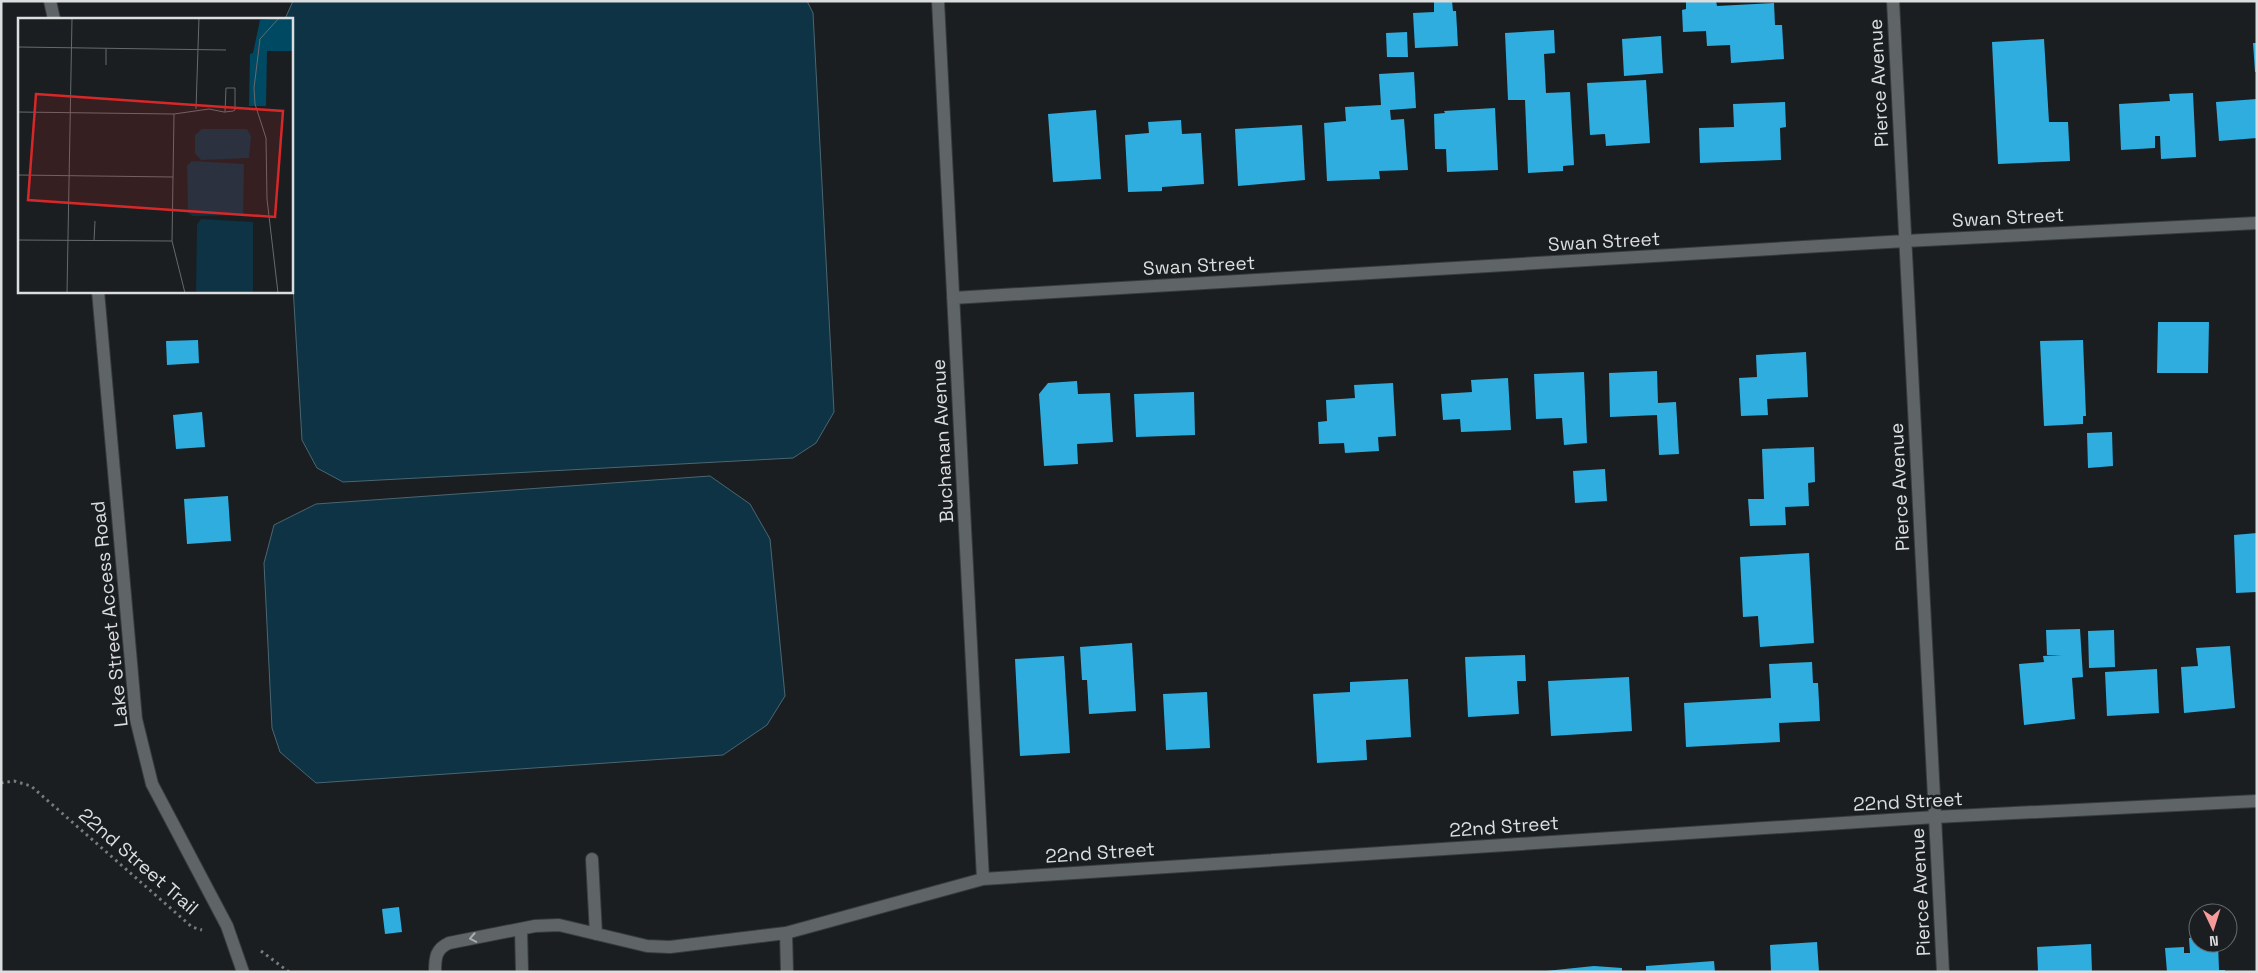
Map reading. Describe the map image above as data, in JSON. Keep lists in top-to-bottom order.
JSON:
{
  "streets": {
    "street": [
      "Pierce Avenue",
      "Swan Street",
      "Buchanan Avenue",
      "Lake Street Access Road",
      "22nd Street"
    ],
    "path": ["22nd Street Trail"]
  },
  "crossings": [
    ["Pierce Avenue", "Swan Street"],
    ["Pierce Avenue", "22nd Street"],
    ["Swan Street", "Buchanan Avenue"],
    ["Buchanan Avenue", "22nd Street"]
  ],
  "north": "bottom"
}
